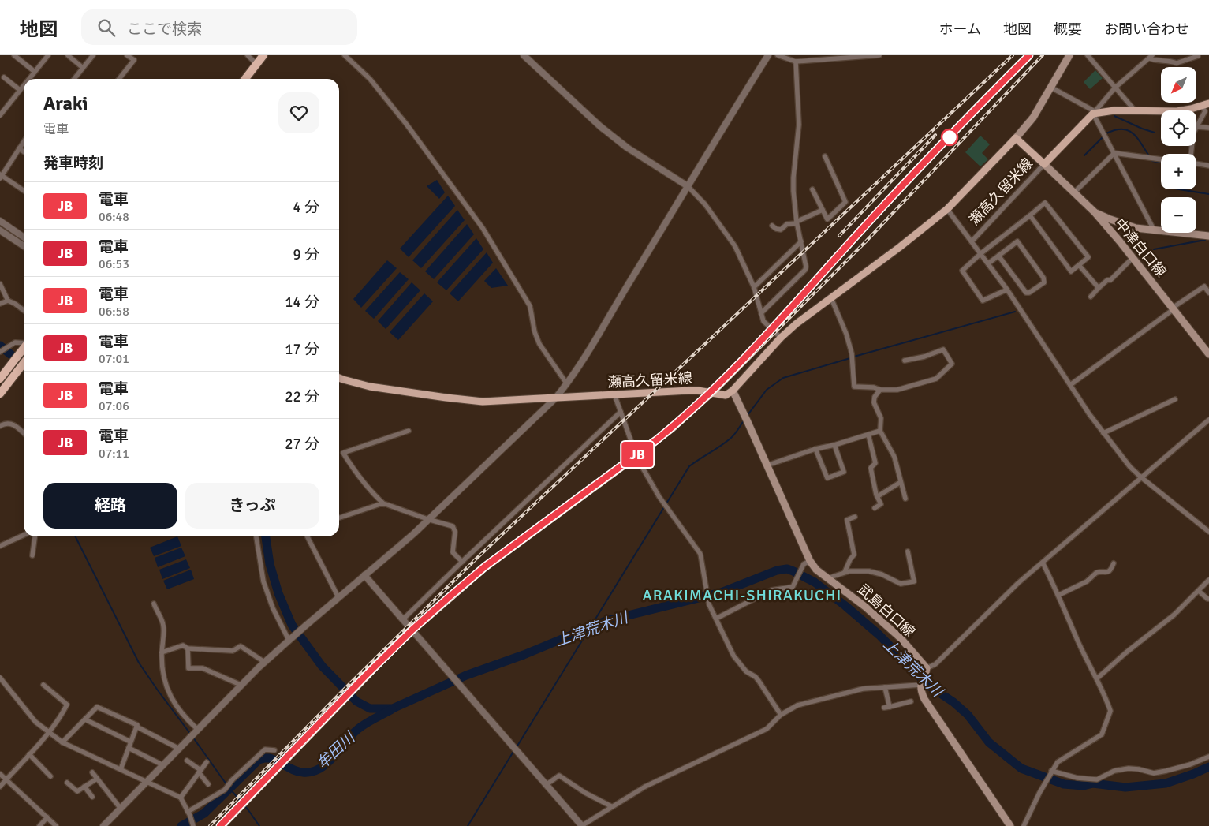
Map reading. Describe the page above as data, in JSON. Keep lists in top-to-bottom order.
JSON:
{
  "streets": {
    "main road": ["瀬高久留米線", "中津白口線", "武島白口線"]
  },
  "crossings": [
    ["瀬高久留米線", "中津白口線"],
    ["瀬高久留米線", "武島白口線"]
  ],
  "districts": ["ARAKIMACHI-SHIRAKUCHI"],
  "water": ["上津荒木川", "牟田川"],
  "north": "bottom left",
  "page": {
    "header": "地図",
    "search": "ここで検索",
    "nav": [
      "ホーム",
      "地図",
      "概要",
      "お問い合わせ"
    ],
    "on_map": "JB",
    "map_buttons": ["+", "−"],
    "heading": [
      ["Araki", "電車"],
      "発車時刻"
    ],
    "list": [
      {
        "mark": "JB",
        "name": "電車",
        "note": "06:48",
        "value": "4 分"
      },
      {
        "mark": "JB",
        "name": "電車",
        "note": "06:53",
        "value": "9 分"
      },
      {
        "mark": "JB",
        "name": "電車",
        "note": "06:58",
        "value": "14 分"
      },
      {
        "mark": "JB",
        "name": "電車",
        "note": "07:01",
        "value": "17 分"
      },
      {
        "mark": "JB",
        "name": "電車",
        "note": "07:06",
        "value": "22 分"
      },
      {
        "mark": "JB",
        "name": "電車",
        "note": "07:11",
        "value": "27 分"
      }
    ],
    "buttons": ["経路", "きっぷ"]
  }
}
